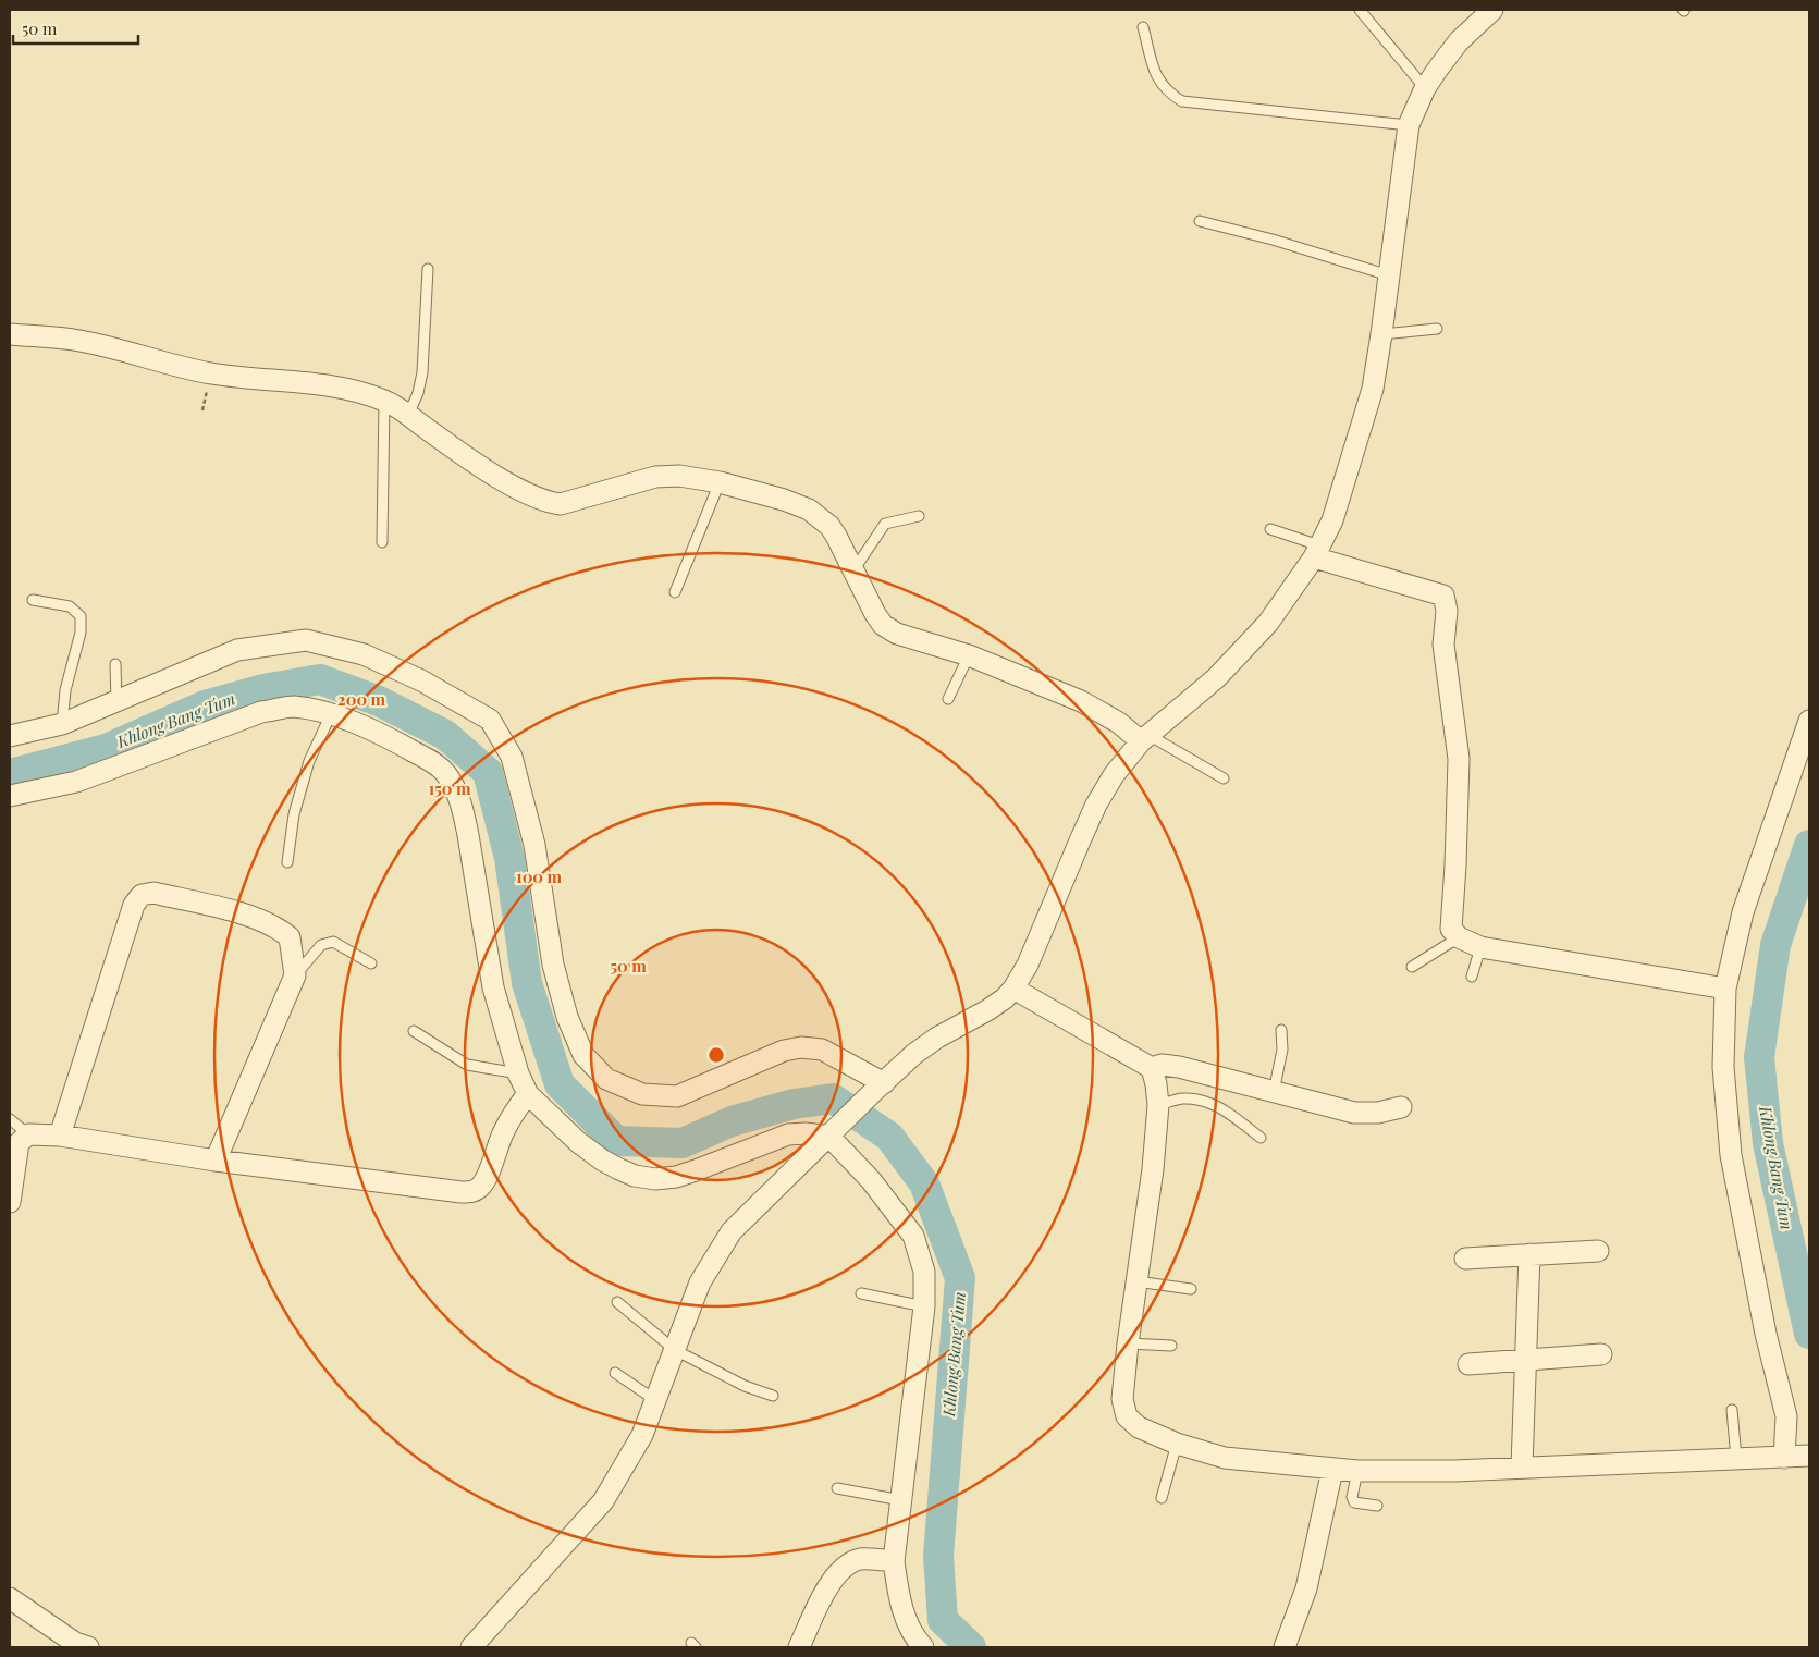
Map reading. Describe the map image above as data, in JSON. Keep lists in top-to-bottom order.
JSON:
{
  "water": ["Khlong Bang Tum"],
  "scale_bar": "50 m",
  "rings": [
    "200 m",
    "150 m",
    "100 m",
    "50 m"
  ]
}
